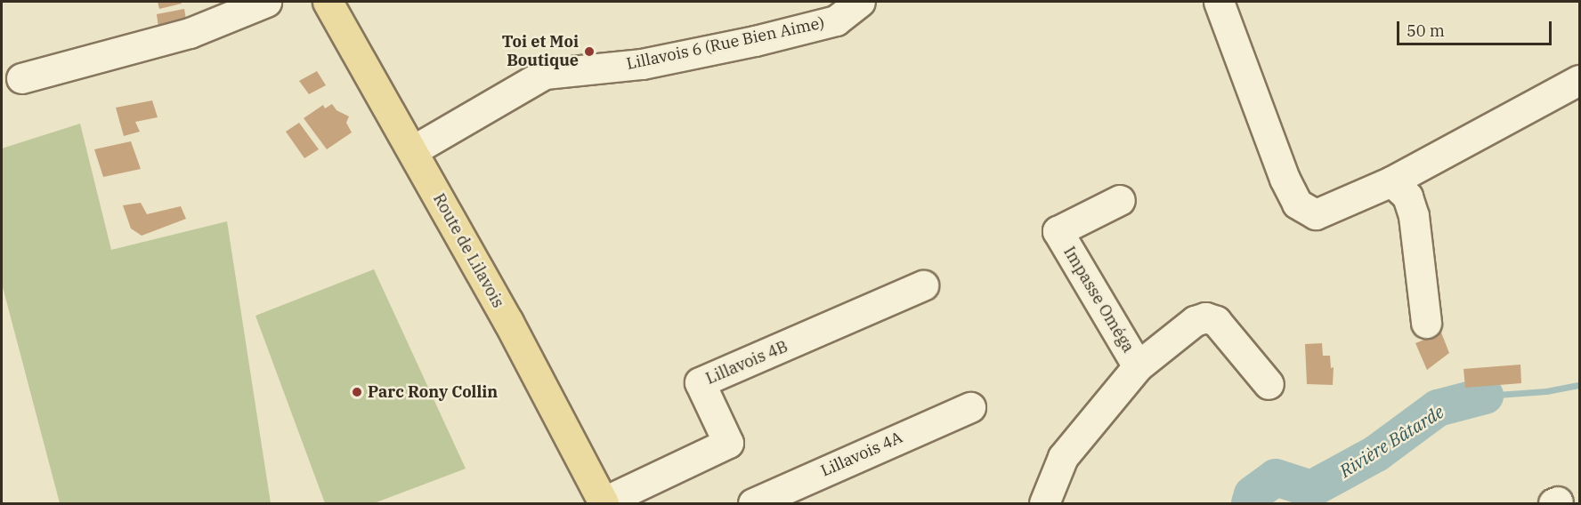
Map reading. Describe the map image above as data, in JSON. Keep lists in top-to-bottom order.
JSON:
{
  "streets": {
    "main road": ["Route de Lilavois"],
    "street": [
      "Lillavois 6 (Rue Bien Aime)",
      "Impasse Oméga",
      "Lillavois 4B",
      "Lillavois 4A"
    ]
  },
  "crossings": [
    ["Lillavois 6 (Rue Bien Aime)", "Route de Lilavois"],
    ["Route de Lilavois", "Lillavois 4B"]
  ],
  "water": ["Rivière Bâtarde"],
  "places": ["Toi et Moi Boutique", "Parc Rony Collin"],
  "scale_bar": "50 m"
}
